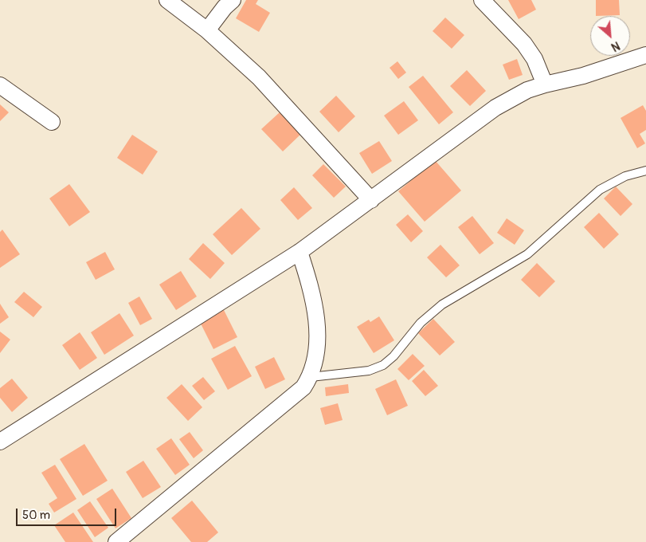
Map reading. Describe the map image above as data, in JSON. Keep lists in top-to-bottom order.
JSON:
{
  "scale_bar": "50 m",
  "north": "bottom right"
}
